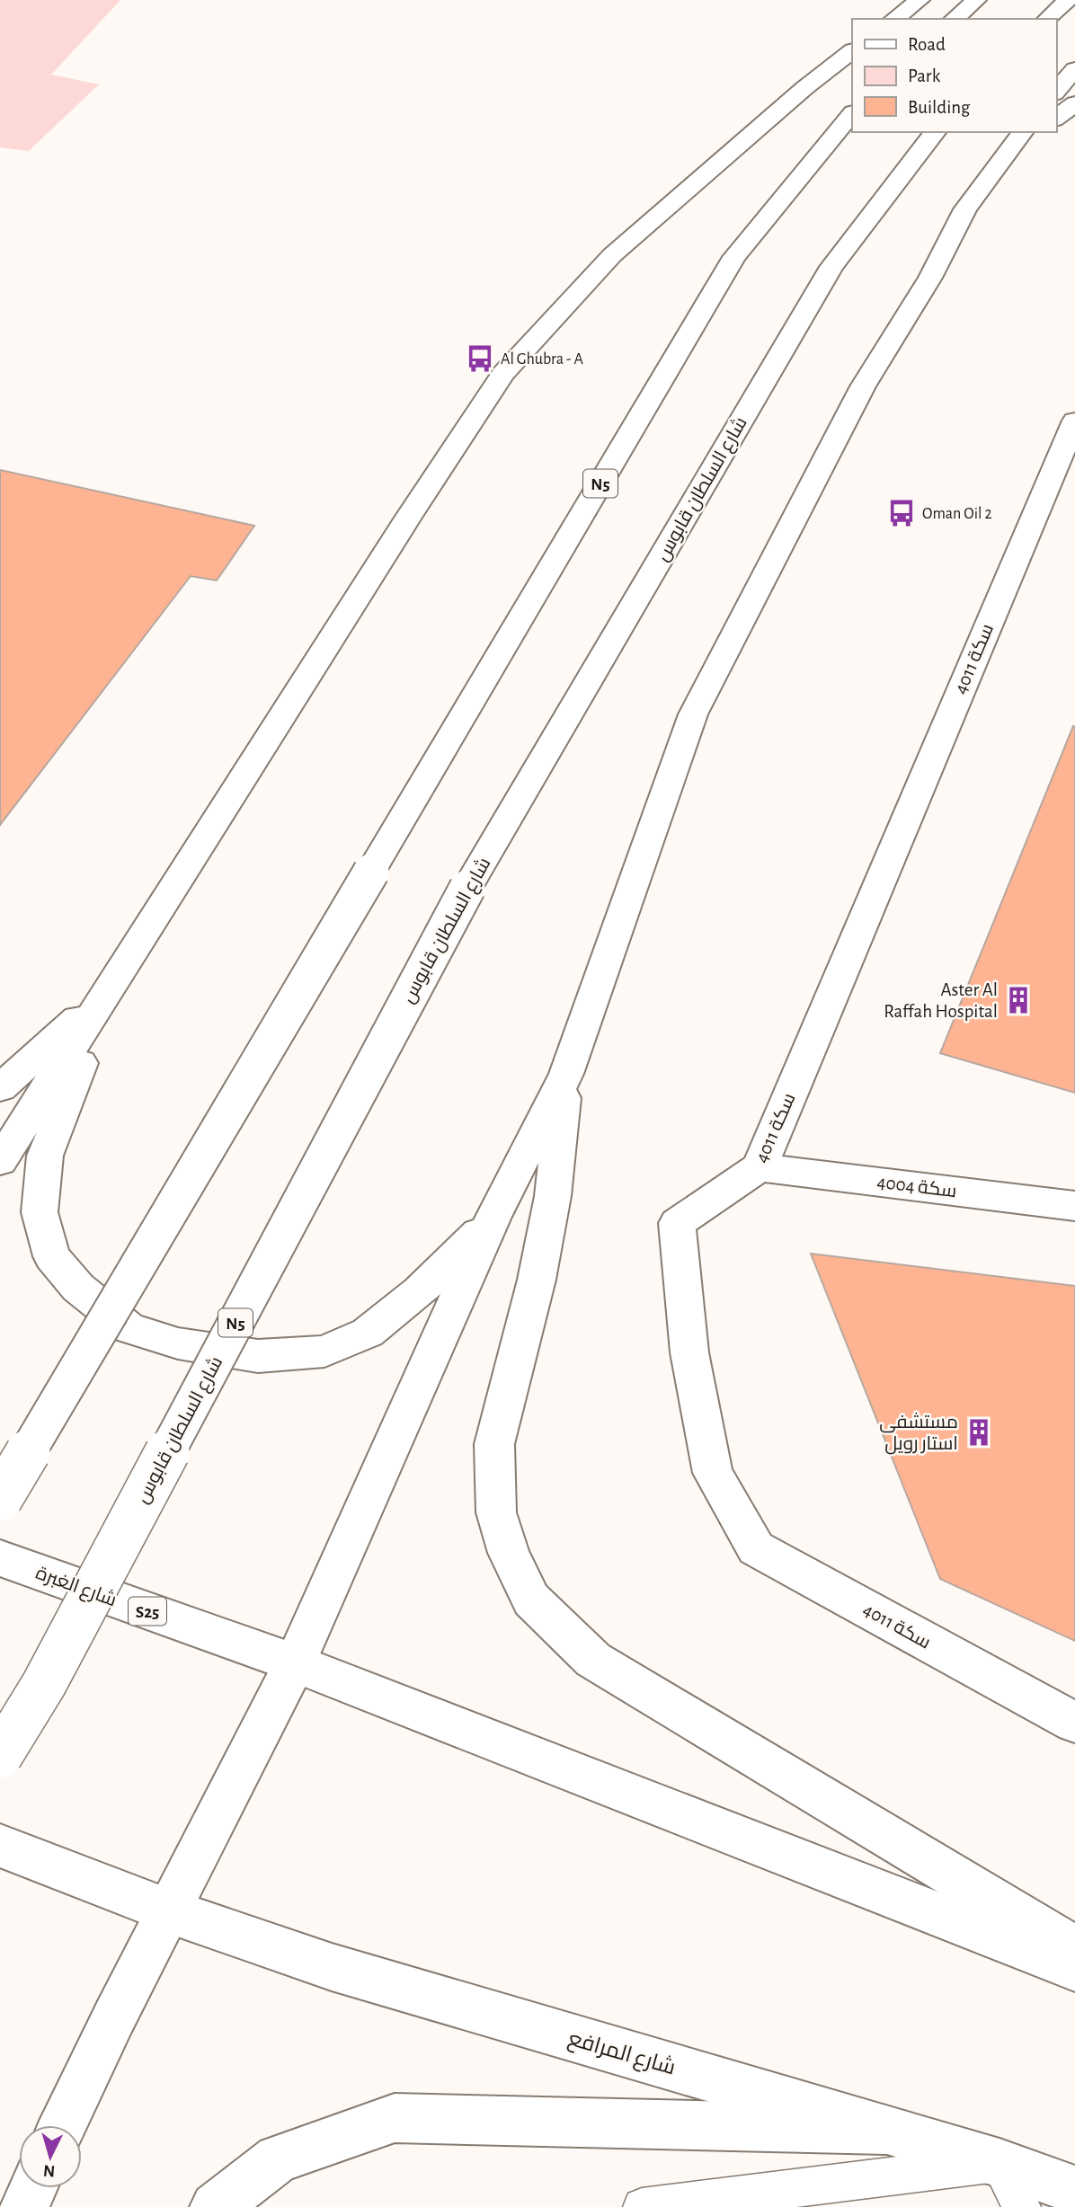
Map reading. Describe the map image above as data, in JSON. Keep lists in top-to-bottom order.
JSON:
{
  "streets": {
    "main road": [
      "N5",
      "شارع السلطان قابوس",
      "سكة 4011",
      "سكة 4004",
      "شارع الغبرة",
      "S25",
      "شارع المرافع"
    ]
  },
  "crossings": [
    ["سكة 4011", "سكة 4004"]
  ],
  "places": {
    "bus stop": ["Al Ghubra - A", "Oman Oil 2"],
    "building": ["Aster Al Raffah Hospital", "مستشفى استار رويل"]
  },
  "legend": ["Road", "Park", "Building"],
  "north": "bottom"
}
